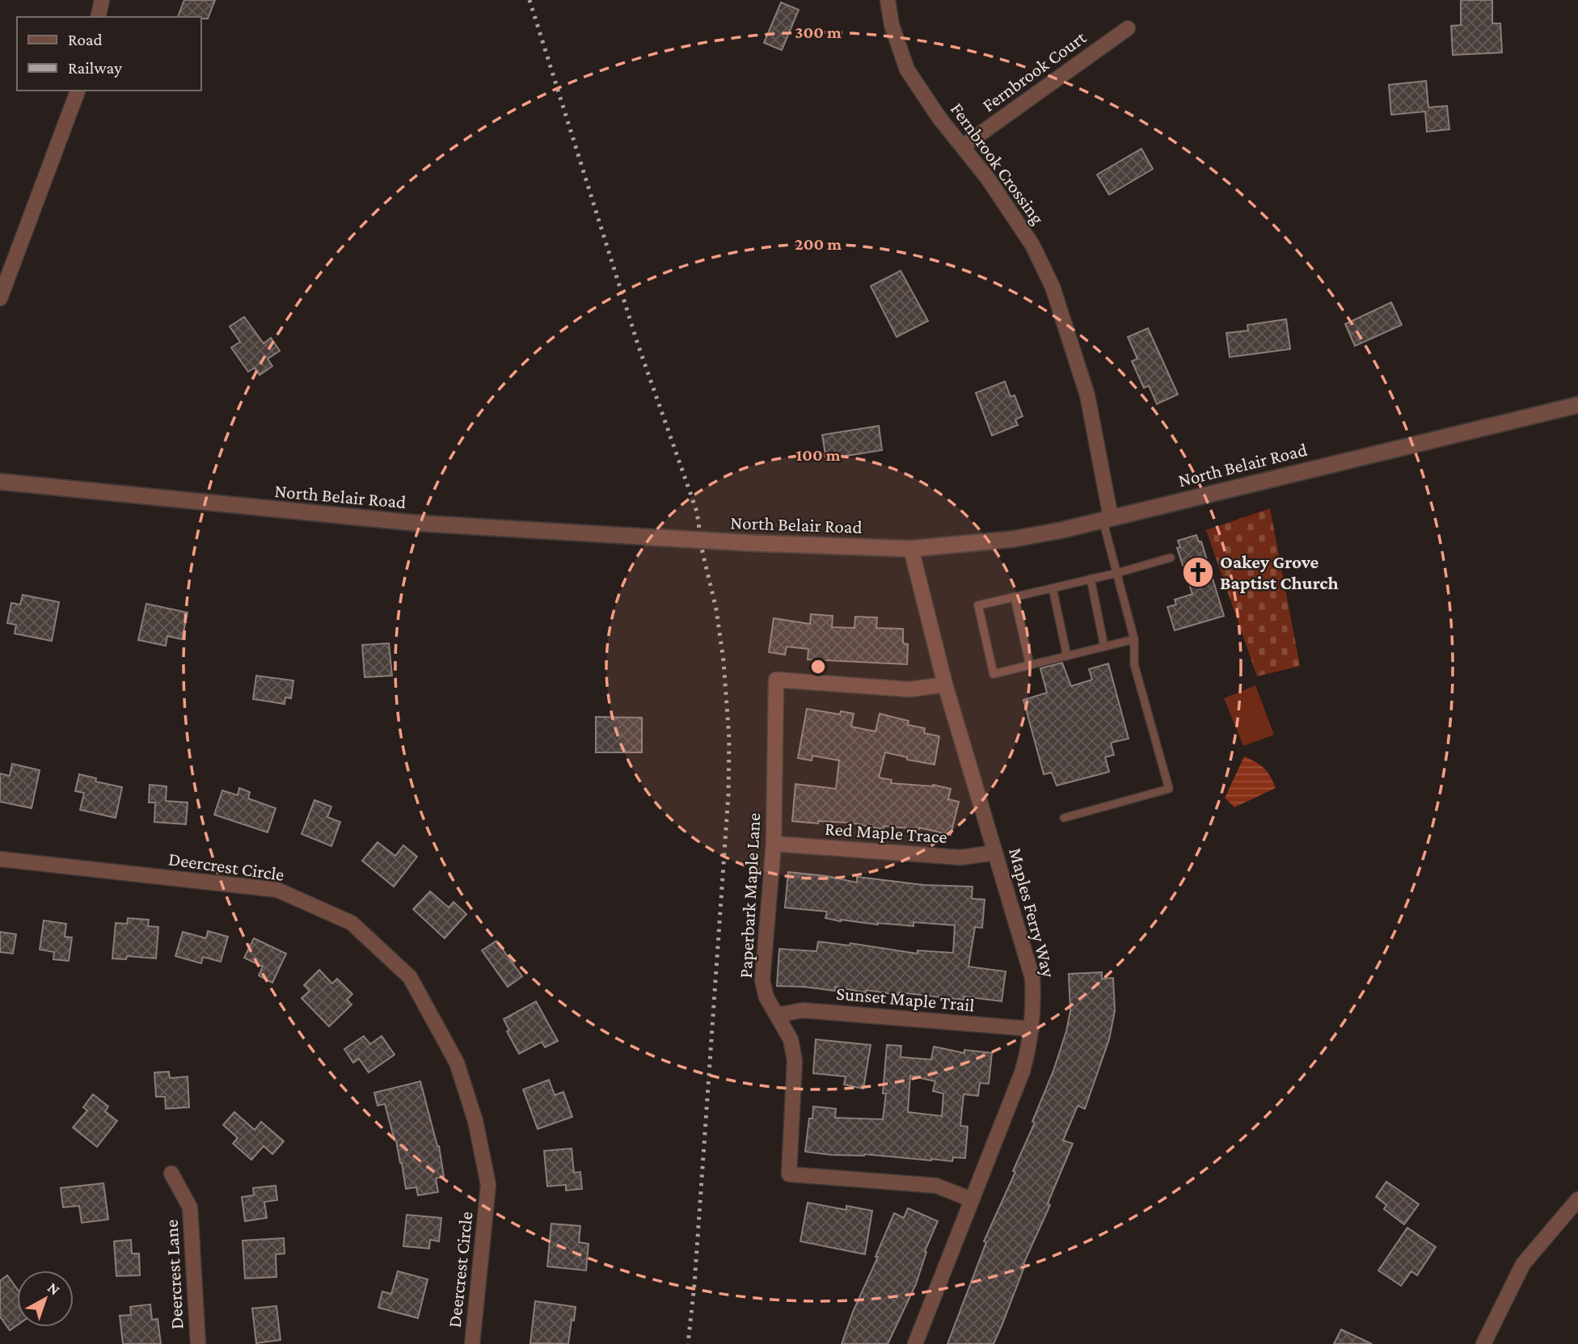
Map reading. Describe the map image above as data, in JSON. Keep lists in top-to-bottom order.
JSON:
{
  "streets": {
    "street": [
      "Fernbrook Court",
      "Fernbrook Crossing",
      "North Belair Road",
      "Red Maple Trace",
      "Deercrest Circle",
      "Paperbark Maple Lane",
      "Maples Ferry Way",
      "Sunset Maple Trail",
      "Deercrest Lane"
    ]
  },
  "crossings": [
    ["Fernbrook Court", "Fernbrook Crossing"],
    ["Fernbrook Crossing", "North Belair Road"],
    ["North Belair Road", "Maples Ferry Way"],
    ["Red Maple Trace", "Paperbark Maple Lane"],
    ["Red Maple Trace", "Maples Ferry Way"],
    ["Paperbark Maple Lane", "Maples Ferry Way"],
    ["Paperbark Maple Lane", "Sunset Maple Trail"],
    ["Maples Ferry Way", "Sunset Maple Trail"]
  ],
  "places": {
    "church": ["Oakey Grove Baptist Church"]
  },
  "legend": ["Road", "Railway"],
  "north": "top right",
  "rings": ["300 m", "200 m", "100 m"]
}
